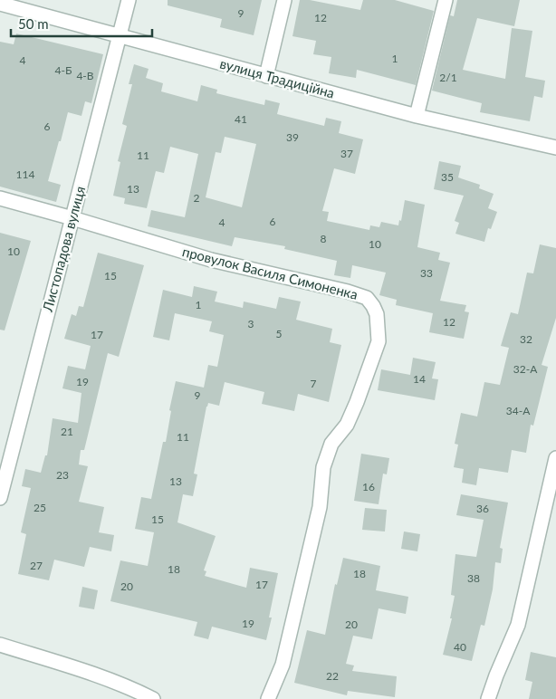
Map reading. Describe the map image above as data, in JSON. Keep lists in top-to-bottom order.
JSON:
{
  "streets": {
    "street": ["вулиця Традиційна", "Листопадова вулиця", "провулок Василя Симоненка"]
  },
  "crossings": [
    ["вулиця Традиційна", "Листопадова вулиця"],
    ["Листопадова вулиця", "провулок Василя Симоненка"]
  ],
  "house_numbers": [
    "9",
    "12",
    "1",
    "4",
    "4-Б",
    "4-В",
    "2/1",
    "41",
    "6",
    "39",
    "37",
    "11",
    "114",
    "35",
    "13",
    "2",
    "6",
    "4",
    "8",
    "10",
    "10",
    "33",
    "15",
    "1",
    "12",
    "3",
    "5",
    "17",
    "32",
    "32-А",
    "14",
    "19",
    "7",
    "9",
    "34-А",
    "21",
    "11",
    "23",
    "13",
    "16",
    "25",
    "36",
    "15",
    "27",
    "18",
    "18",
    "38",
    "17",
    "20",
    "19",
    "20",
    "40",
    "22"
  ],
  "scale_bar": "50 m"
}
